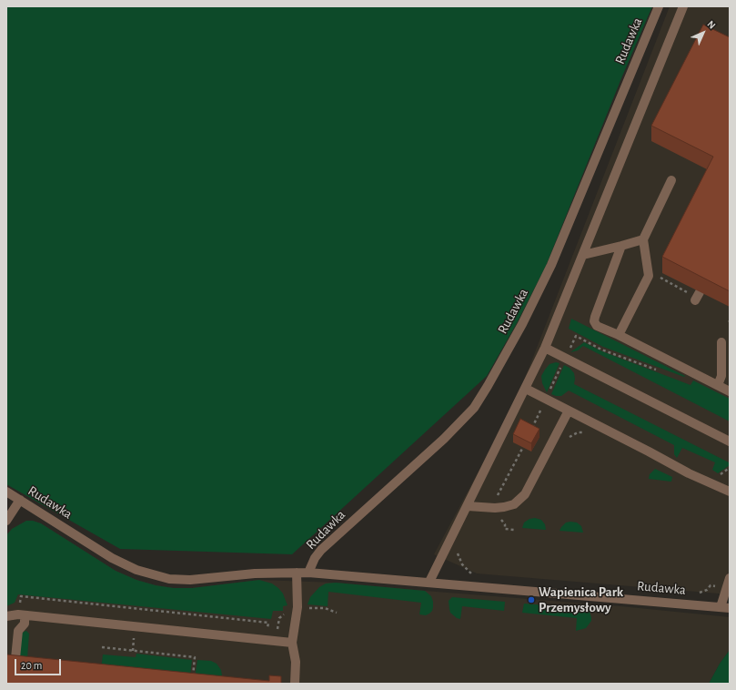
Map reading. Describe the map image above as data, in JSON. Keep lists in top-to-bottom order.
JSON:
{
  "streets": {
    "street": ["Rudawka"]
  },
  "places": ["Wapienica Park Przemysłowy"],
  "scale_bar": "20 m",
  "north": "top right"
}
